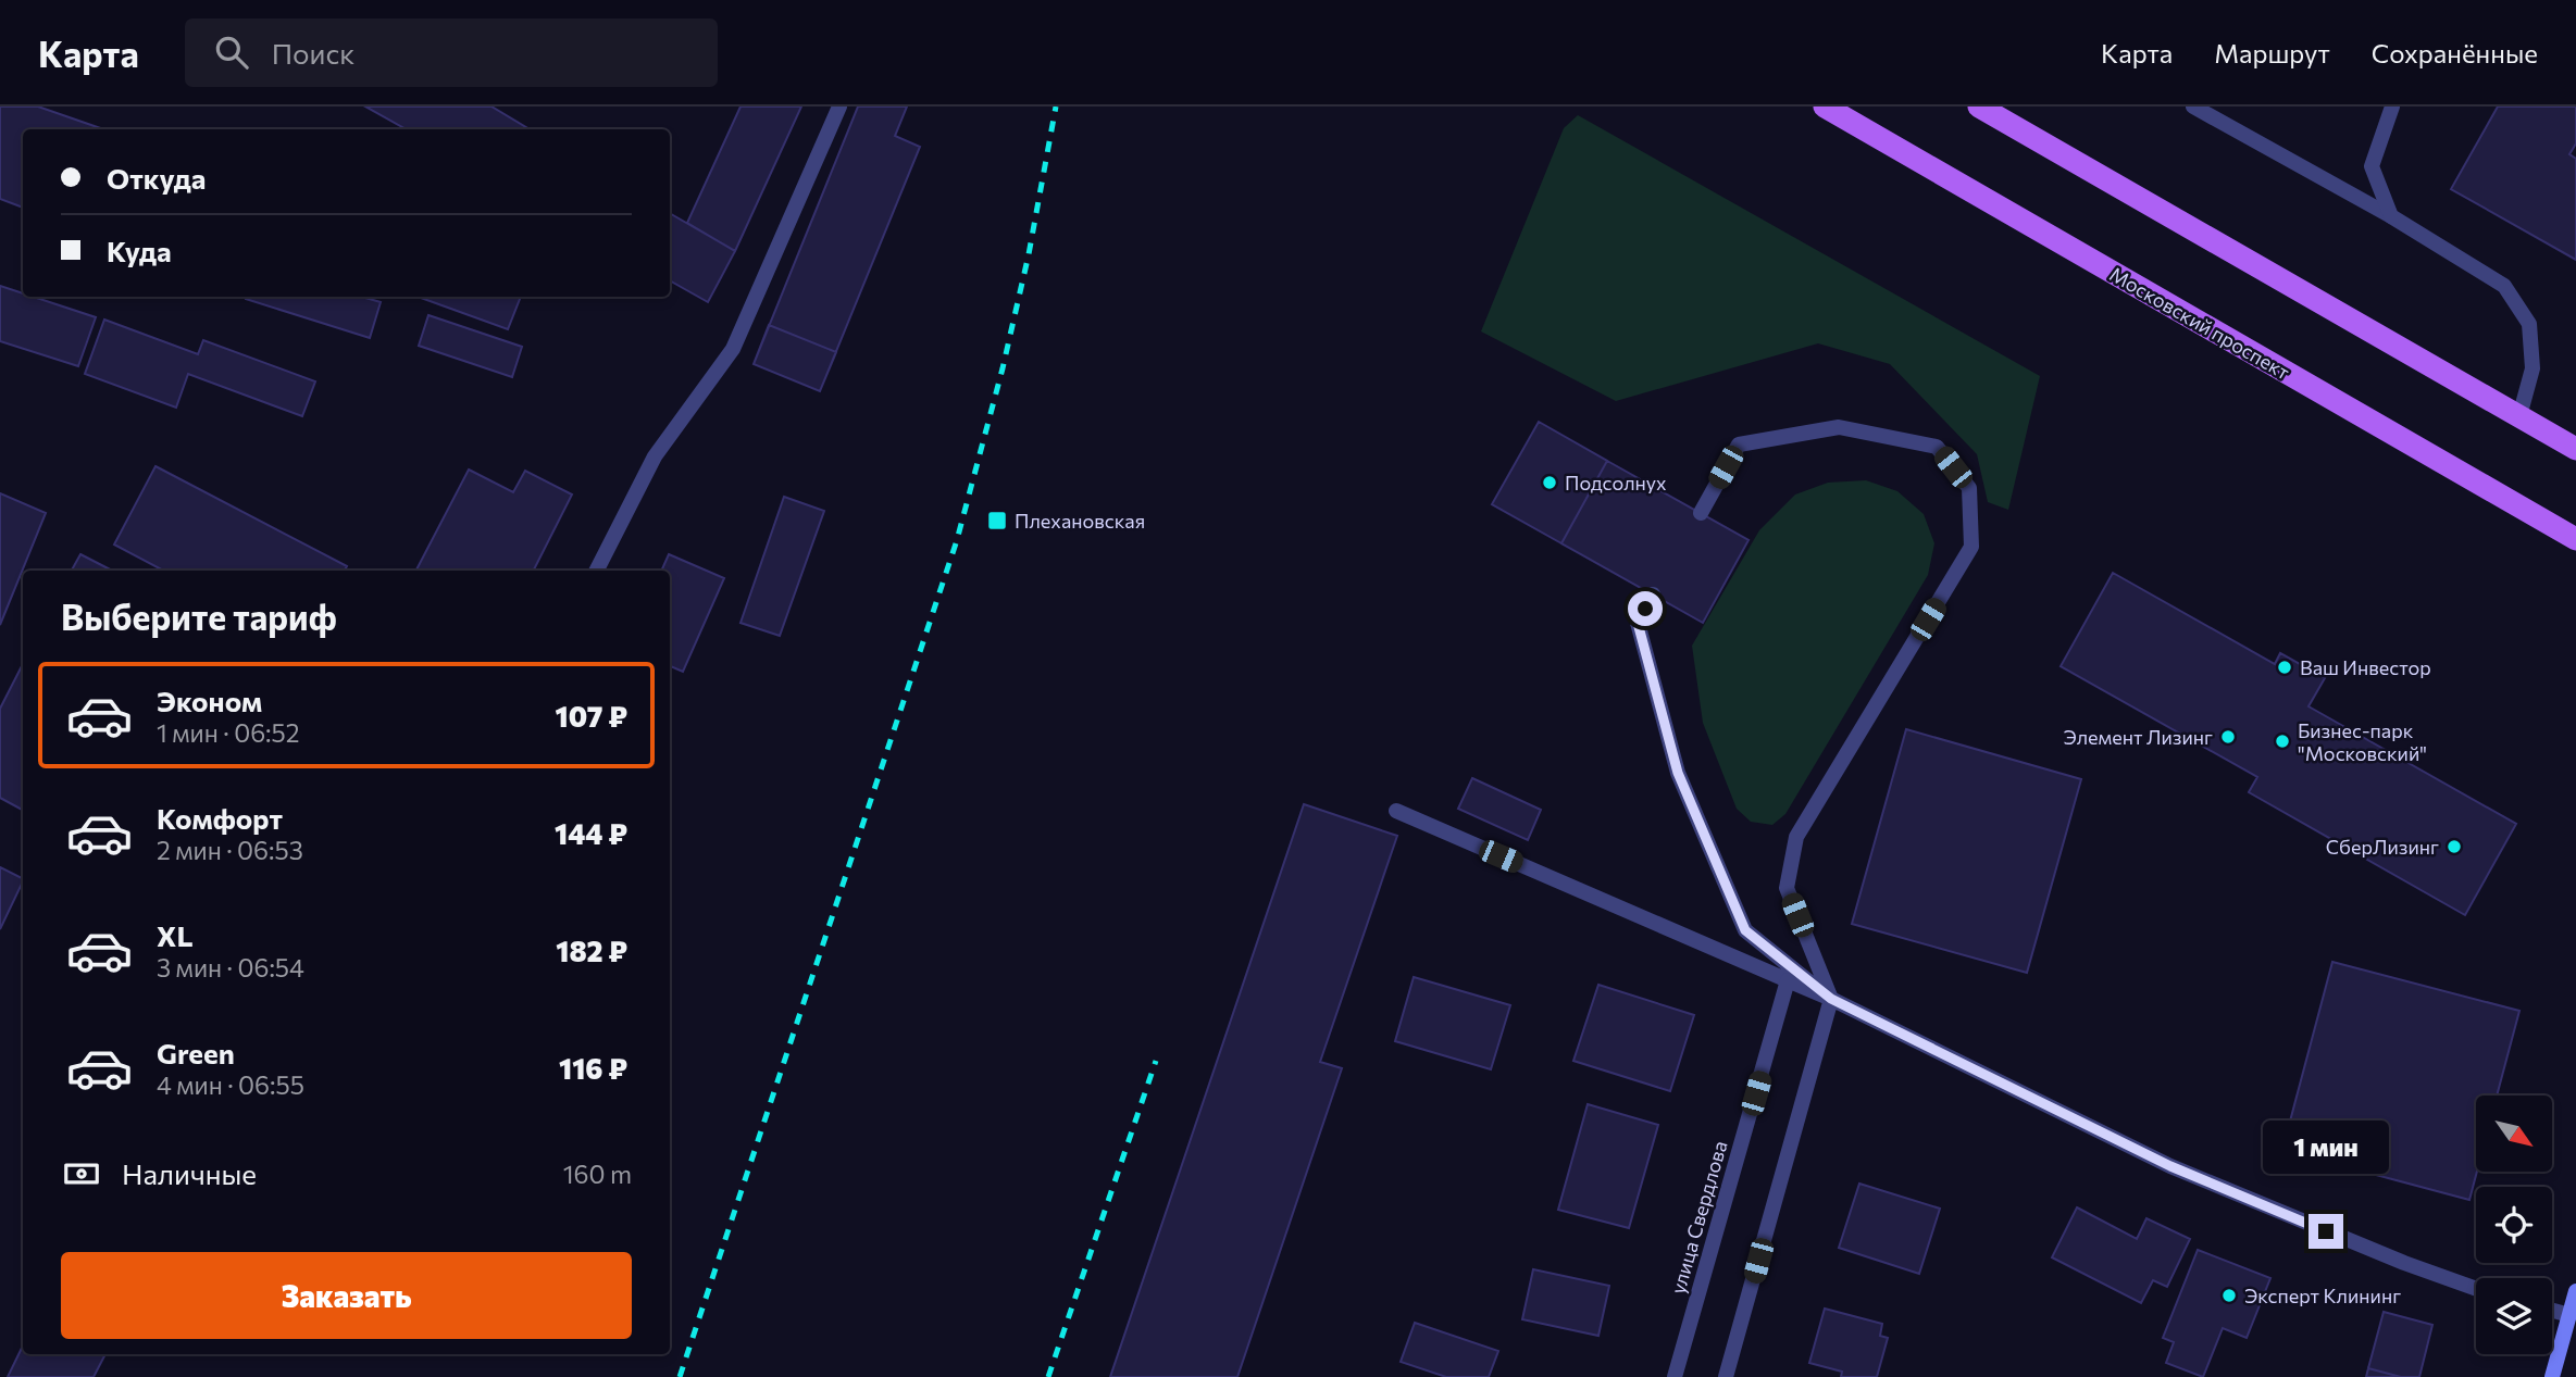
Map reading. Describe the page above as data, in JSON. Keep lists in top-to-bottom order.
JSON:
{
  "streets": {
    "main road": ["Московский проспект"],
    "street": ["улица Свердлова"]
  },
  "places": {
    "other": [
      "Подсолнух",
      "Ваш Инвестор",
      "Элемент Лизинг",
      "Бизнес-парк \"Московский\"",
      "СберЛизинг",
      "Эксперт Клининг"
    ],
    "transit": ["Плехановская"]
  },
  "north": "bottom right",
  "page": {
    "header": "Карта",
    "search": "Поиск",
    "nav": ["Карта", "Маршрут", "Сохранённые"],
    "banner": ["Откуда", "Куда"],
    "heading": "Выберите тариф",
    "list": [
      {
        "name": "Эконом",
        "note": "1 мин · 06:52",
        "value": "107 ₽"
      },
      {
        "name": "Комфорт",
        "note": "2 мин · 06:53",
        "value": "144 ₽"
      },
      {
        "name": "XL",
        "note": "3 мин · 06:54",
        "value": "182 ₽"
      },
      {
        "name": "Green",
        "note": "4 мин · 06:55",
        "value": "116 ₽"
      }
    ],
    "bubble": "1 мин",
    "pay": ["Наличные", "160 m"],
    "buttons": "Заказать"
  }
}
